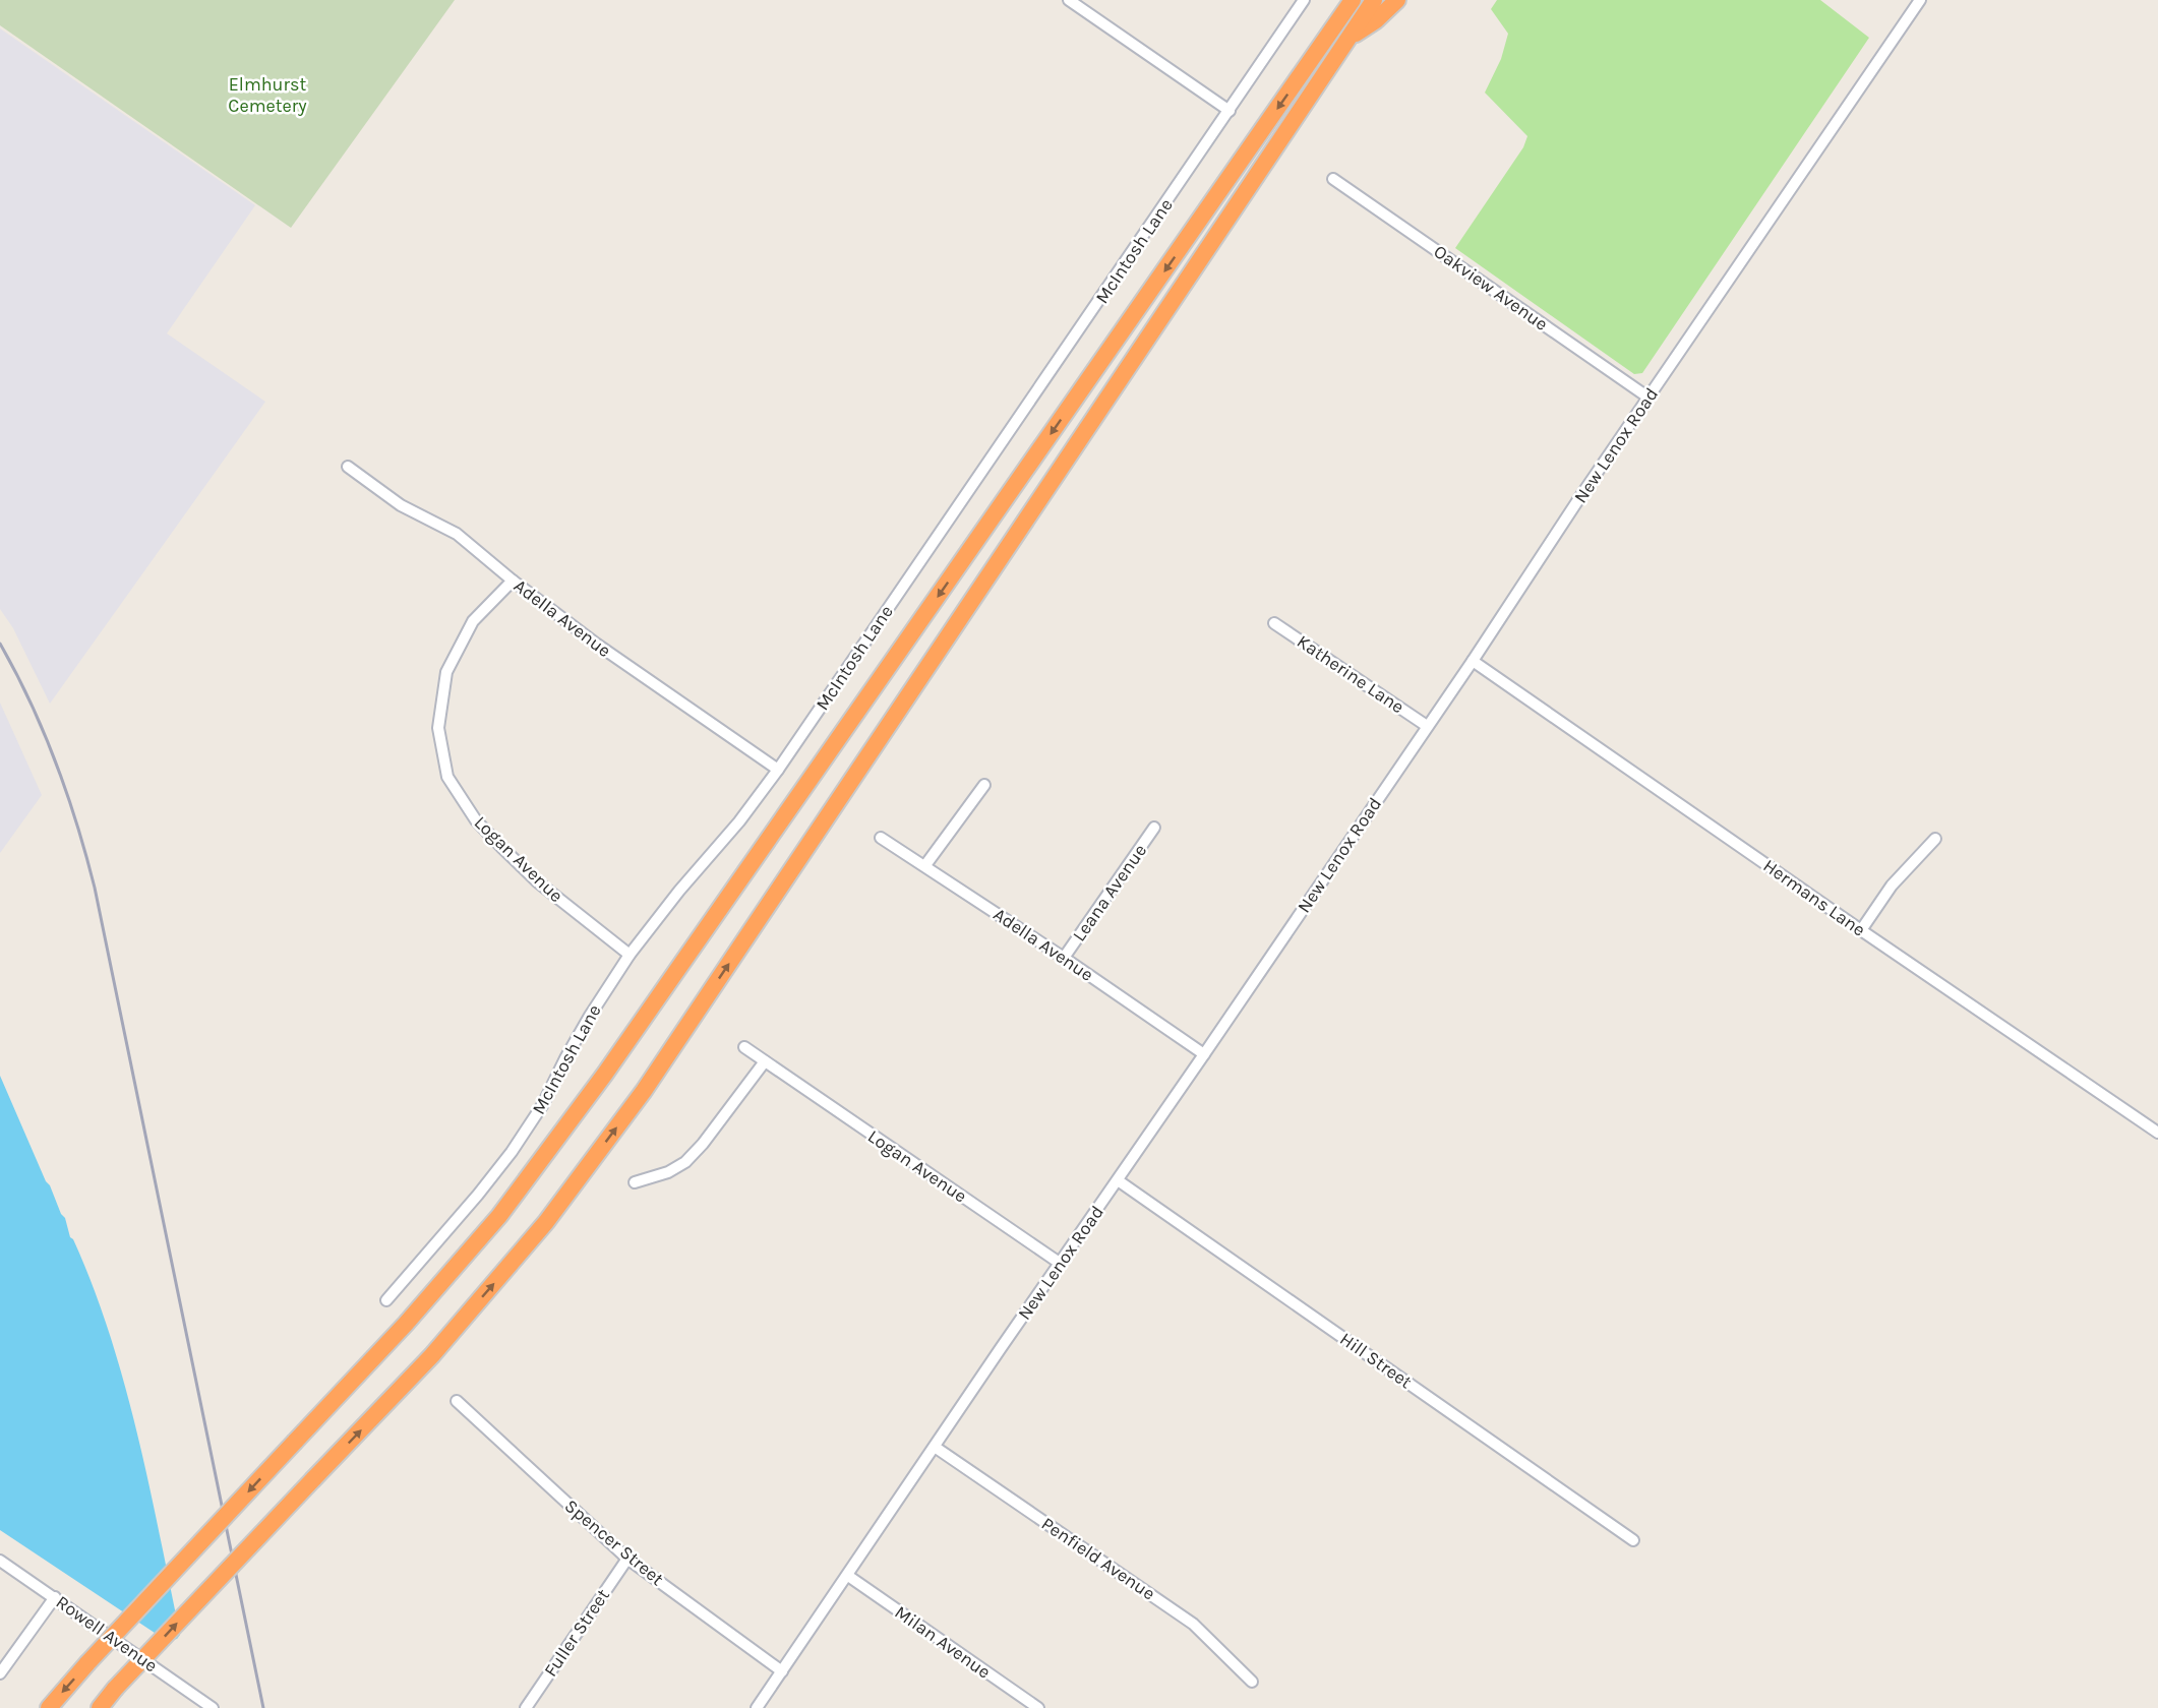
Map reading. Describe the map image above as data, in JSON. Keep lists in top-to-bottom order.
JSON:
{
  "streets": {
    "street": [
      "McIntosh Lane",
      "Oakview Avenue",
      "New Lenox Road",
      "Adella Avenue",
      "Katherine Lane",
      "Logan Avenue",
      "Leana Avenue",
      "Hermans Lane",
      "Hill Street",
      "Spencer Street",
      "Penfield Avenue",
      "Fuller Street",
      "Rowell Avenue",
      "Milan Avenue"
    ]
  },
  "crossings": [
    ["McIntosh Lane", "Adella Avenue"],
    ["McIntosh Lane", "Logan Avenue"],
    ["Oakview Avenue", "New Lenox Road"],
    ["New Lenox Road", "Adella Avenue"],
    ["New Lenox Road", "Katherine Lane"],
    ["New Lenox Road", "Logan Avenue"],
    ["New Lenox Road", "Hermans Lane"],
    ["New Lenox Road", "Hill Street"],
    ["New Lenox Road", "Spencer Street"],
    ["New Lenox Road", "Penfield Avenue"],
    ["New Lenox Road", "Milan Avenue"],
    ["Adella Avenue", "Logan Avenue"],
    ["Adella Avenue", "Leana Avenue"],
    ["Spencer Street", "Fuller Street"]
  ],
  "parks": ["Elmhurst Cemetery"]
}
